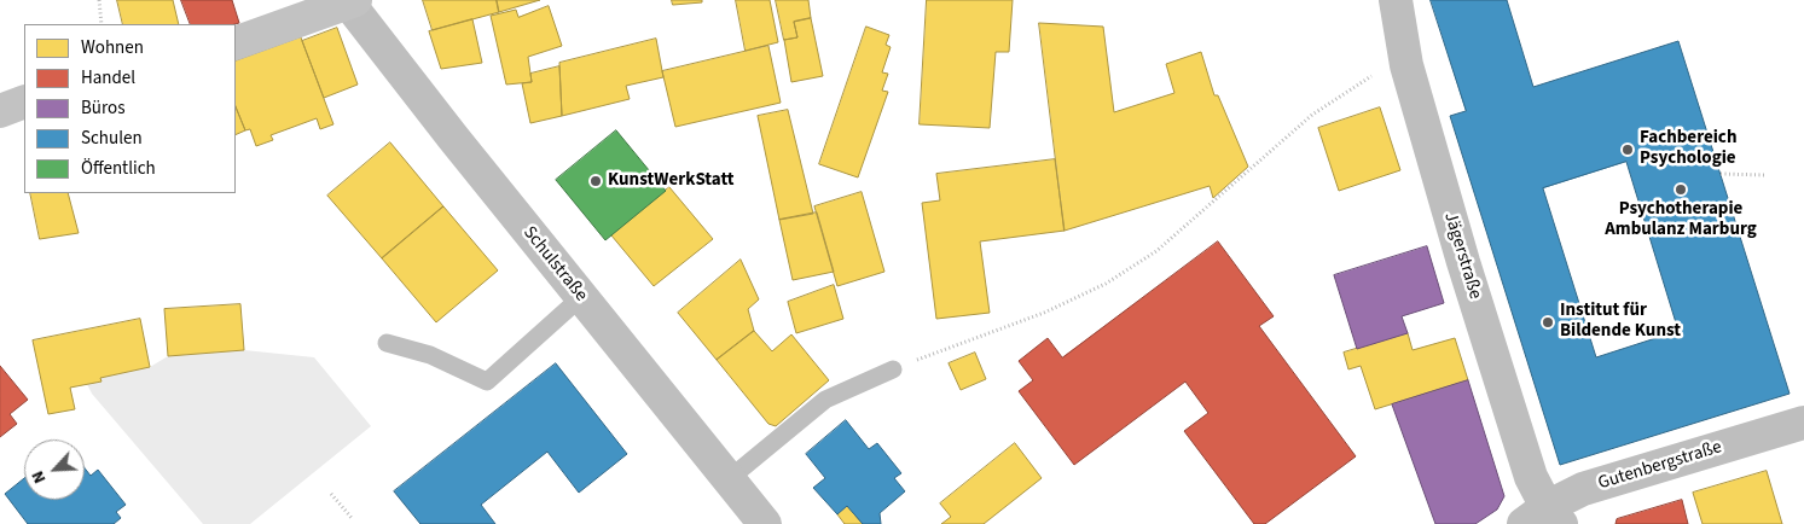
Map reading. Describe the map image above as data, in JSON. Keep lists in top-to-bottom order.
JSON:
{
  "streets": {
    "street": ["Jägerstraße", "Schulstraße", "Gutenbergstraße"]
  },
  "crossings": [
    ["Jägerstraße", "Gutenbergstraße"]
  ],
  "places": [
    "Fachbereich Psychologie",
    "KunstWerkStatt",
    "Psychotherapie Ambulanz Marburg",
    "Institut für Bildende Kunst"
  ],
  "legend": [
    "Wohnen",
    "Handel",
    "Büros",
    "Schulen",
    "Öffentlich"
  ],
  "north": "bottom left"
}
